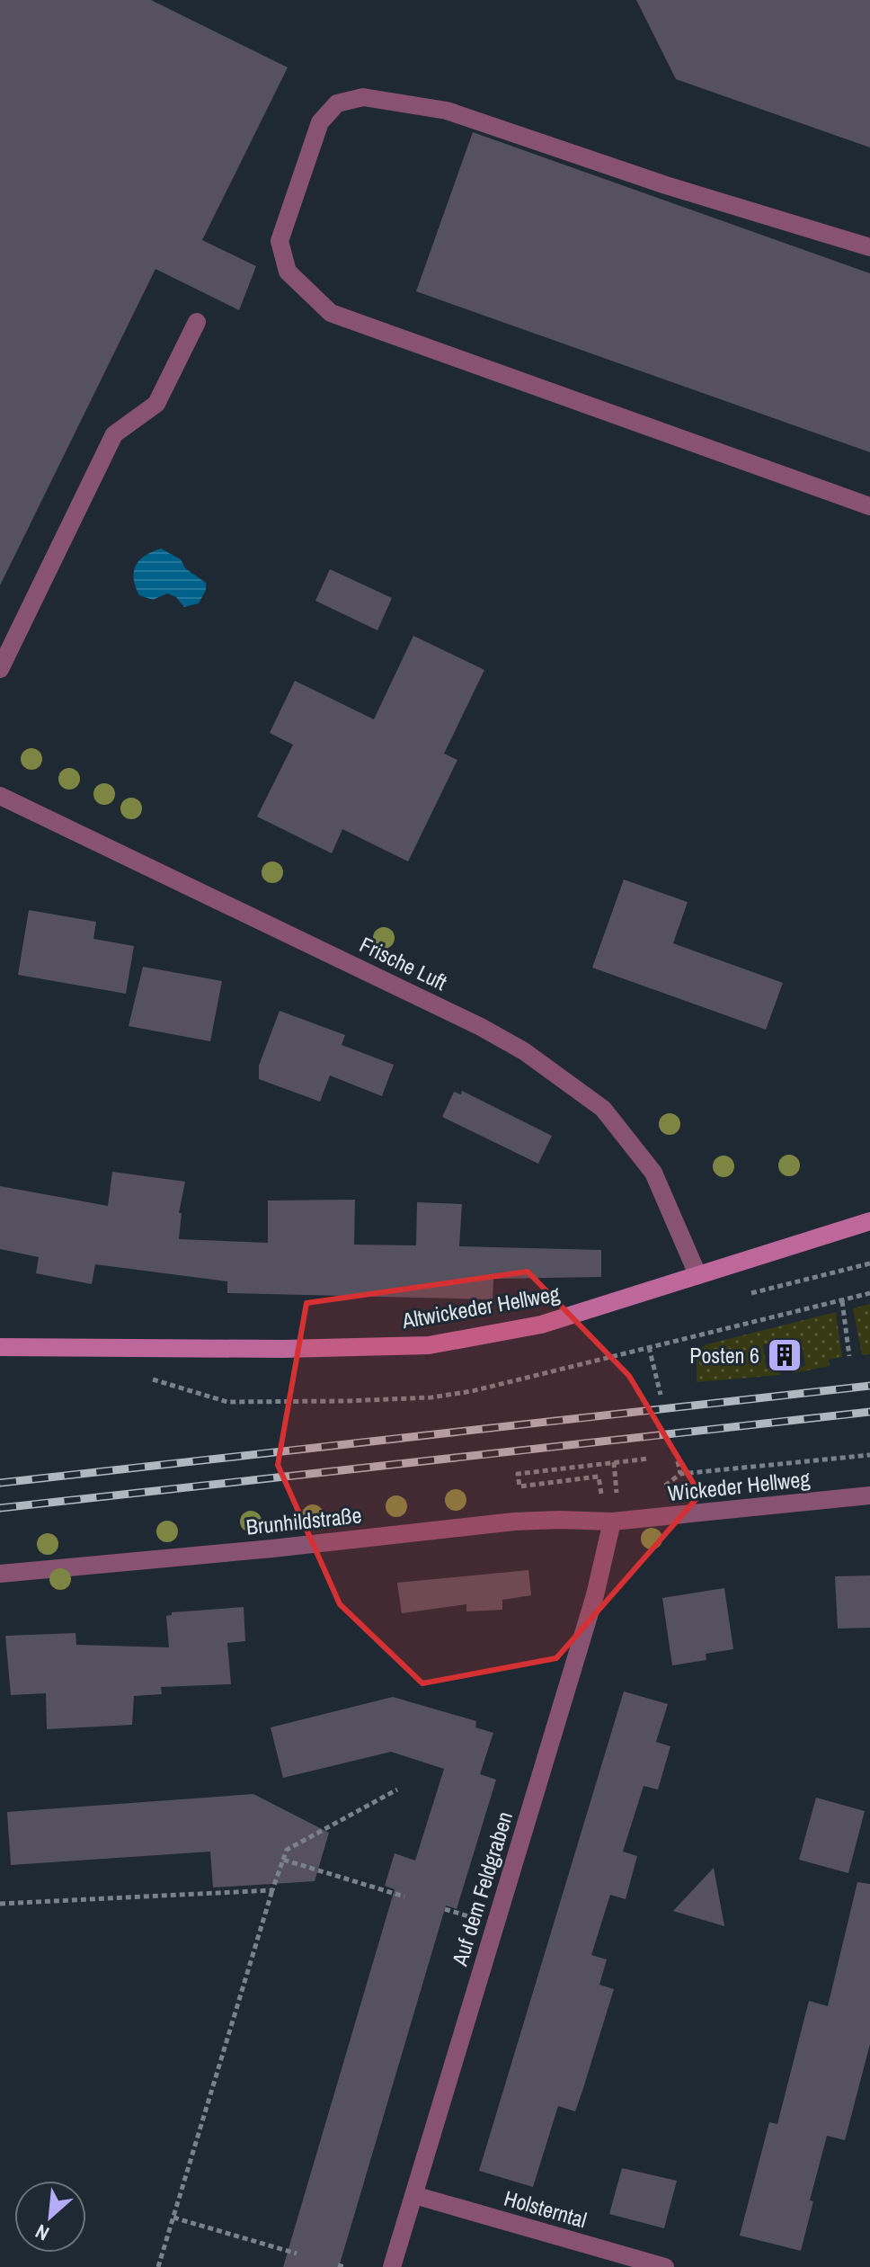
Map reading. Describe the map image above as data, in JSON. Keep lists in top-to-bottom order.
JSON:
{
  "streets": {
    "main road": ["Altwickeder Hellweg"],
    "street": [
      "Frische Luft",
      "Wickeder Hellweg",
      "Brunhildstraße",
      "Auf dem Feldgraben",
      "Holsterntal"
    ]
  },
  "crossings": [
    ["Frische Luft", "Altwickeder Hellweg"],
    ["Wickeder Hellweg", "Brunhildstraße"],
    ["Wickeder Hellweg", "Auf dem Feldgraben"],
    ["Brunhildstraße", "Auf dem Feldgraben"],
    ["Auf dem Feldgraben", "Holsterntal"]
  ],
  "places": {
    "building": ["Posten 6"]
  },
  "north": "bottom left"
}
